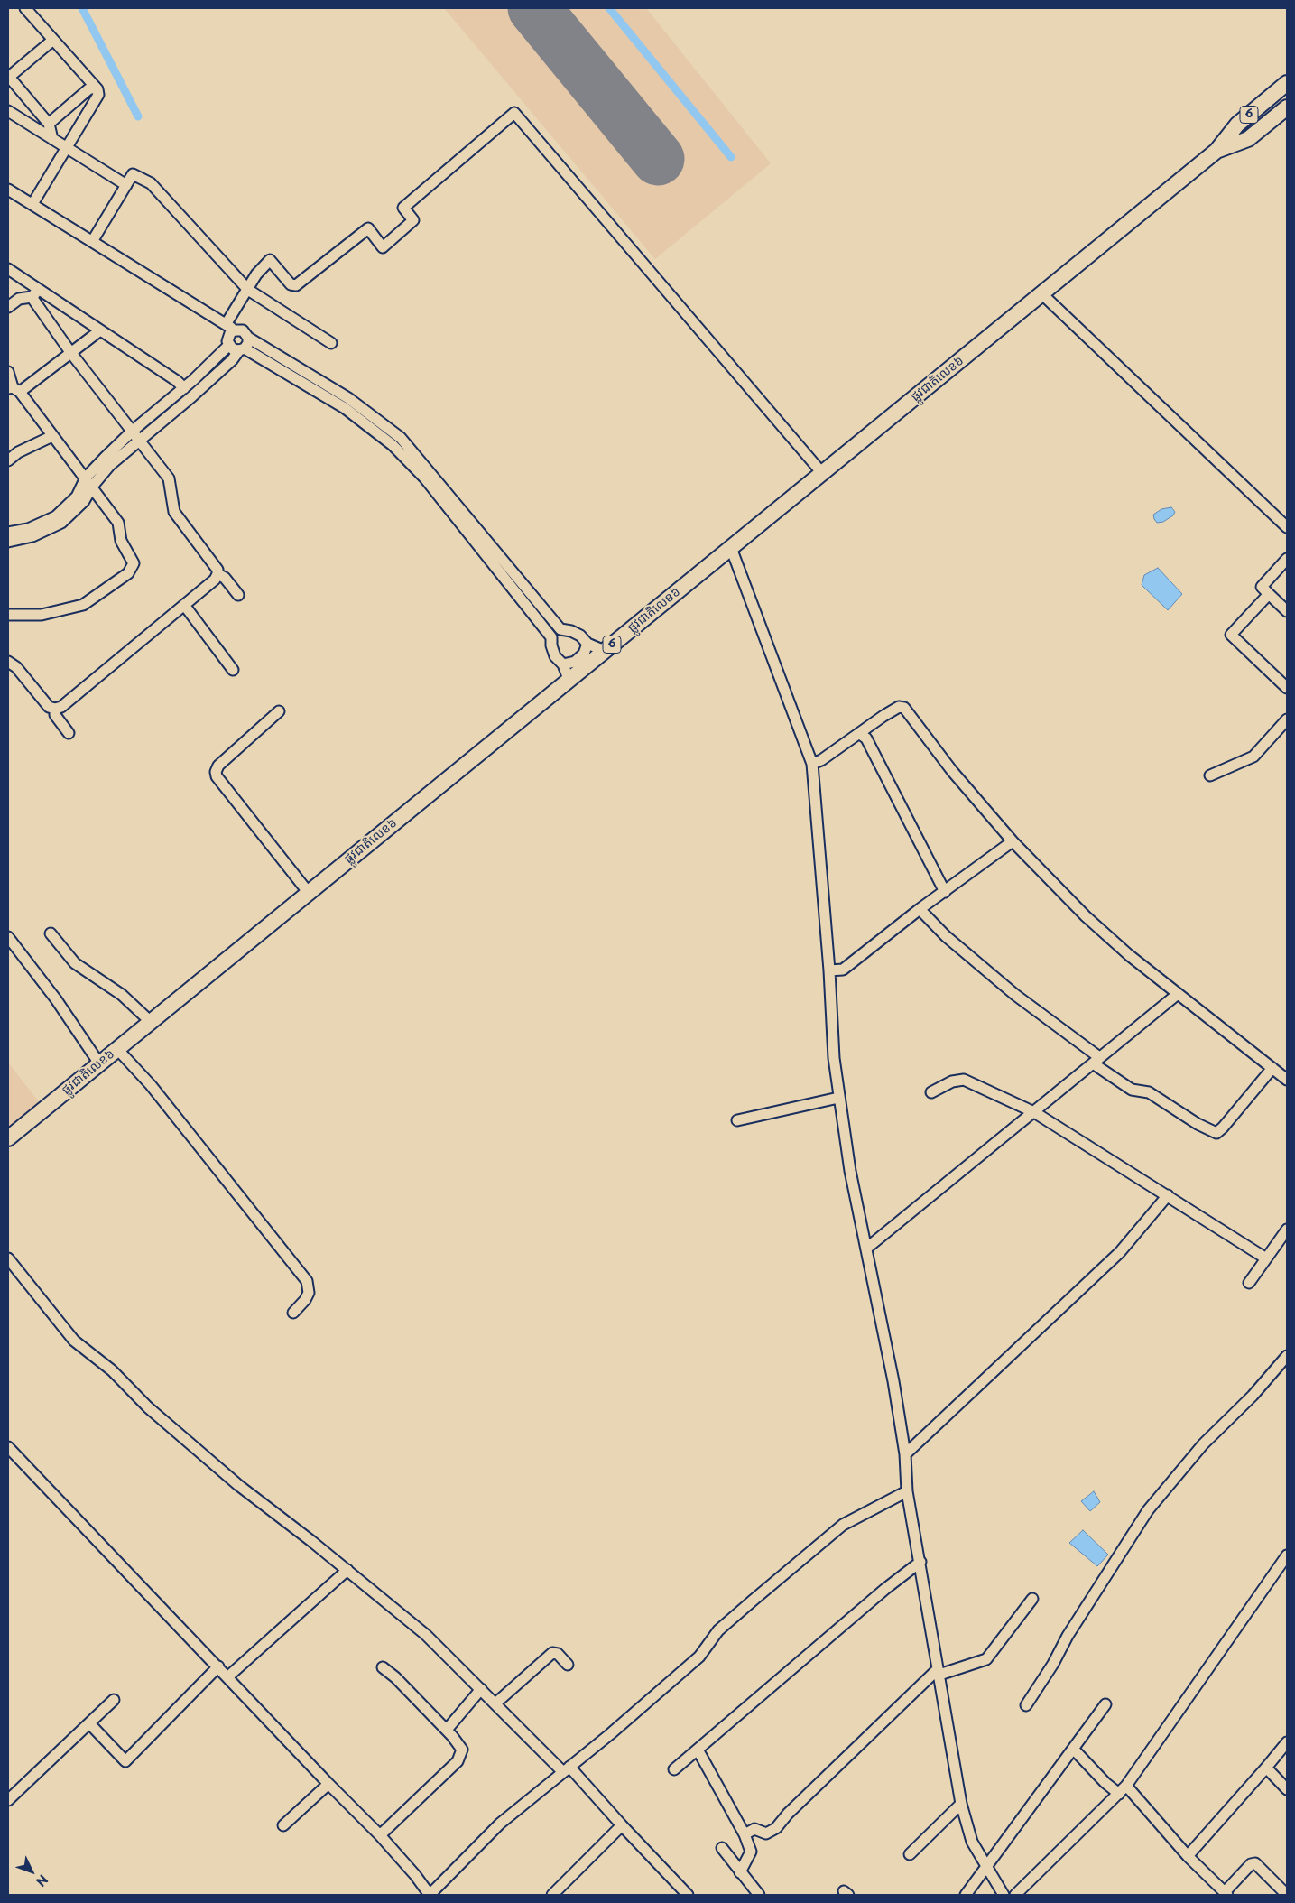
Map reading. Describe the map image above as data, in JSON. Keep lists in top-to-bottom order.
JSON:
{
  "streets": {
    "highway": ["6", "ផ្លូវជាតិលេខ៦"]
  },
  "north": "bottom right"
}
